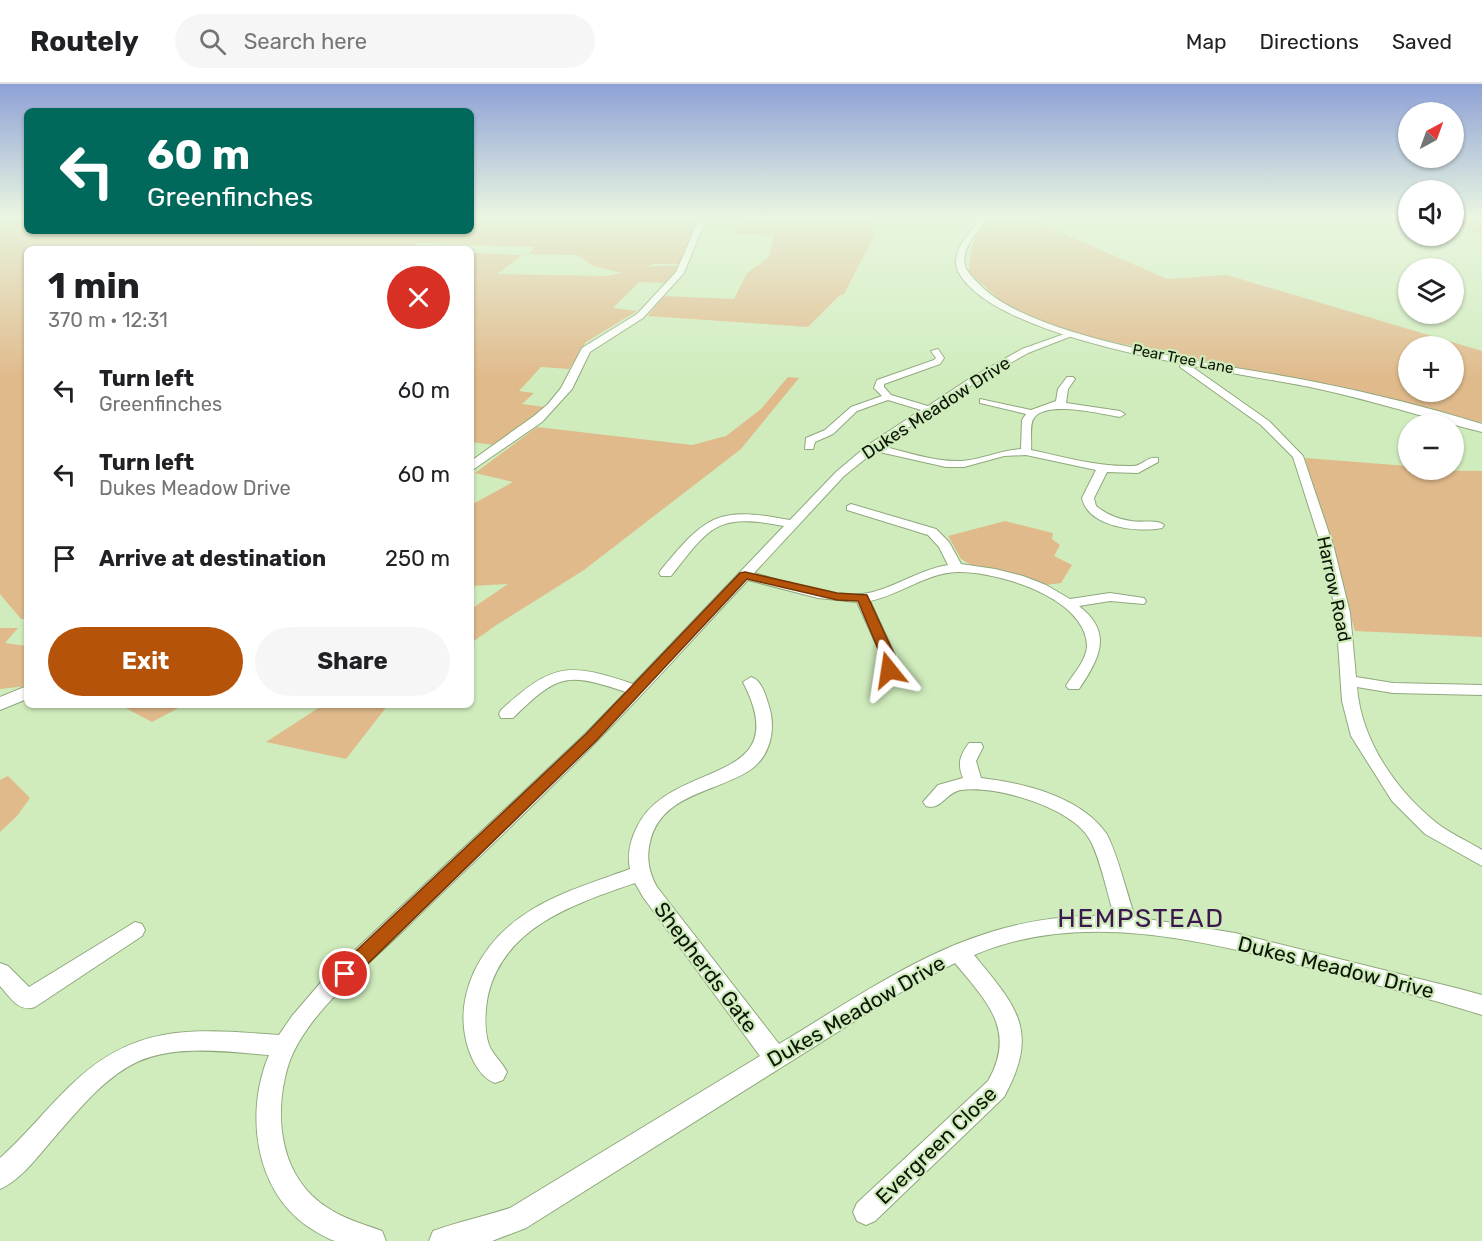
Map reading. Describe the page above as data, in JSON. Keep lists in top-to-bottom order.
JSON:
{
  "streets": {
    "street": [
      "Pear Tree Lane",
      "Dukes Meadow Drive",
      "Harrow Road",
      "Shepherds Gate",
      "Evergreen Close"
    ]
  },
  "crossings": [
    ["Pear Tree Lane", "Dukes Meadow Drive"],
    ["Pear Tree Lane", "Harrow Road"],
    ["Dukes Meadow Drive", "Shepherds Gate"],
    ["Dukes Meadow Drive", "Evergreen Close"]
  ],
  "districts": ["HEMPSTEAD"],
  "north": "top right",
  "page": {
    "header": "Routely",
    "search": "Search here",
    "nav": ["Map", "Directions", "Saved"],
    "map_buttons": ["+", "−"],
    "turn": ["60 m", "Greenfinches"],
    "heading": ["1 min", "370 m · 12:31"],
    "list": [
      {
        "name": "Turn left",
        "note": "Greenfinches",
        "value": "60 m"
      },
      {
        "name": "Turn left",
        "note": "Dukes Meadow Drive",
        "value": "60 m"
      },
      {
        "name": "Arrive at destination",
        "value": "250 m"
      }
    ],
    "buttons": ["Exit", "Share"]
  }
}
